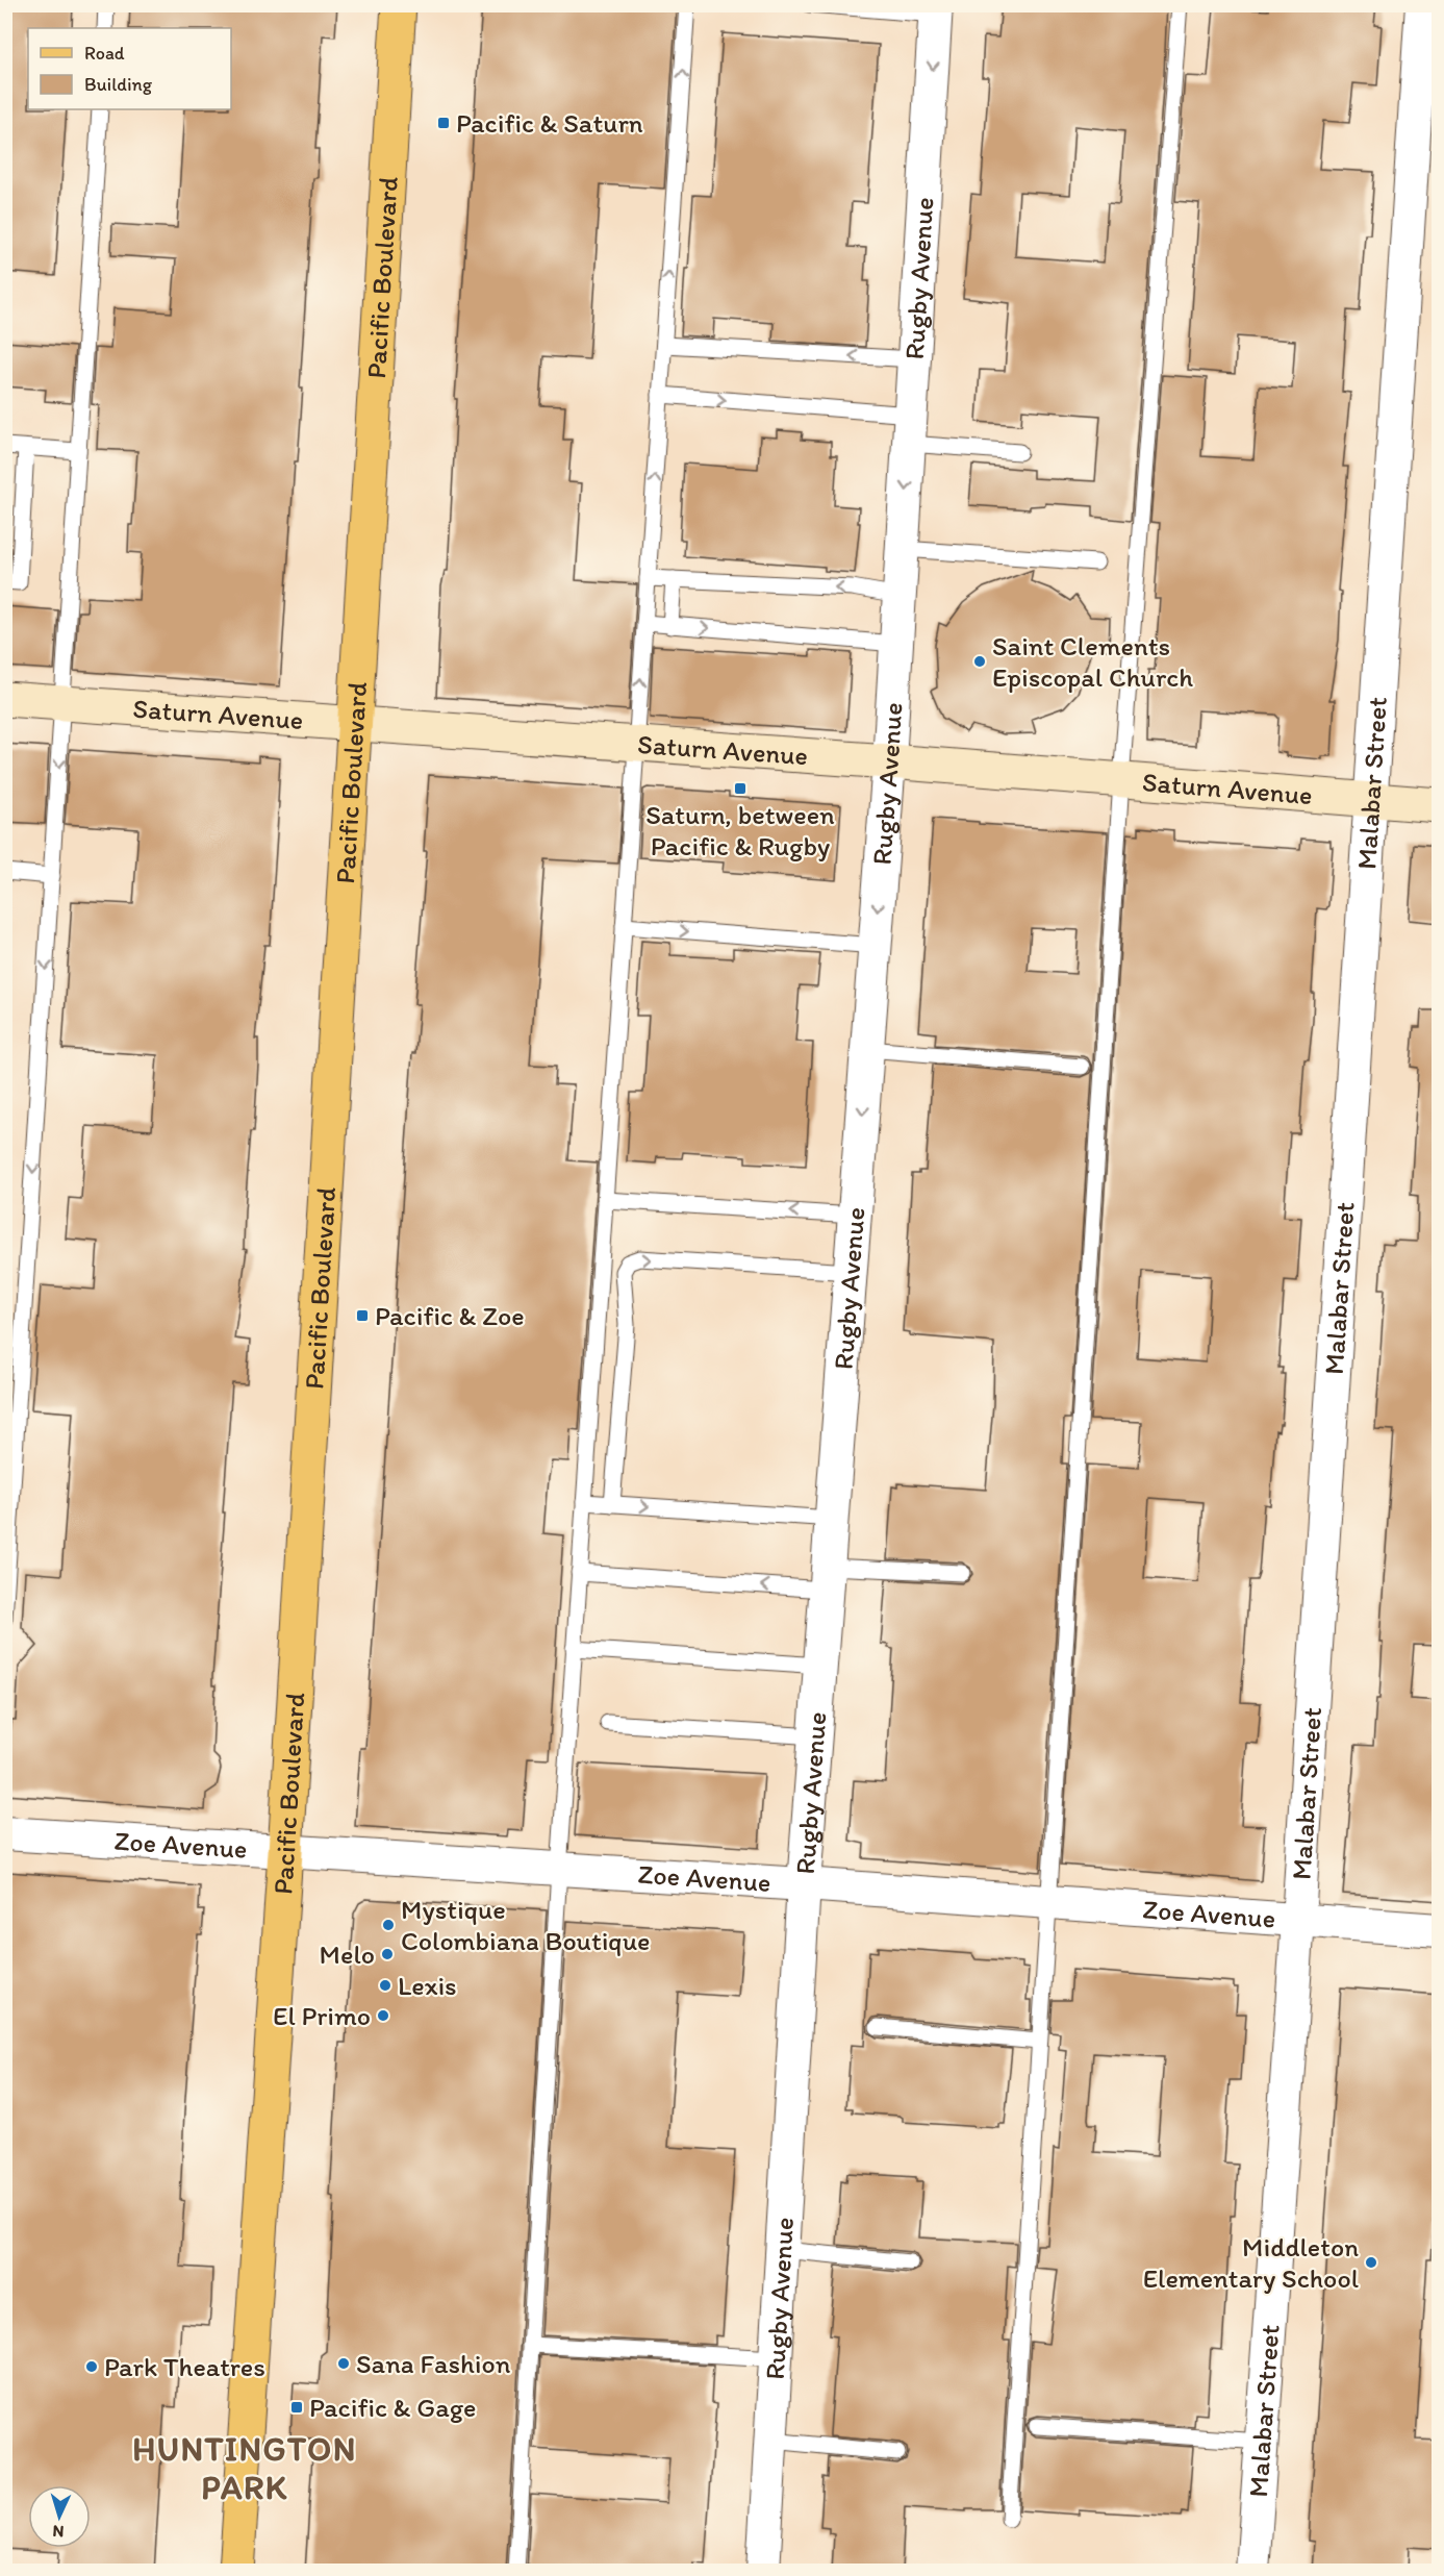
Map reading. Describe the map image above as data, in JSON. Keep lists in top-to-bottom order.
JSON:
{
  "streets": {
    "main road": ["Pacific Boulevard"],
    "street": [
      "Rugby Avenue",
      "Saturn Avenue",
      "Malabar Street",
      "Zoe Avenue"
    ]
  },
  "crossings": [
    ["Pacific Boulevard", "Saturn Avenue"],
    ["Pacific Boulevard", "Zoe Avenue"],
    ["Rugby Avenue", "Saturn Avenue"],
    ["Rugby Avenue", "Zoe Avenue"],
    ["Saturn Avenue", "Malabar Street"],
    ["Malabar Street", "Zoe Avenue"]
  ],
  "districts": ["HUNTINGTON PARK"],
  "places": {
    "transit": [
      "Pacific & Saturn",
      "Saturn, between Pacific & Rugby",
      "Pacific & Zoe",
      "Pacific & Gage"
    ],
    "other": [
      "Saint Clements Episcopal Church",
      "Mystique Colombiana Boutique",
      "Melo",
      "Lexis",
      "El Primo",
      "Middleton Elementary School",
      "Sana Fashion",
      "Park Theatres"
    ]
  },
  "legend": ["Road", "Building"],
  "north": "bottom"
}
